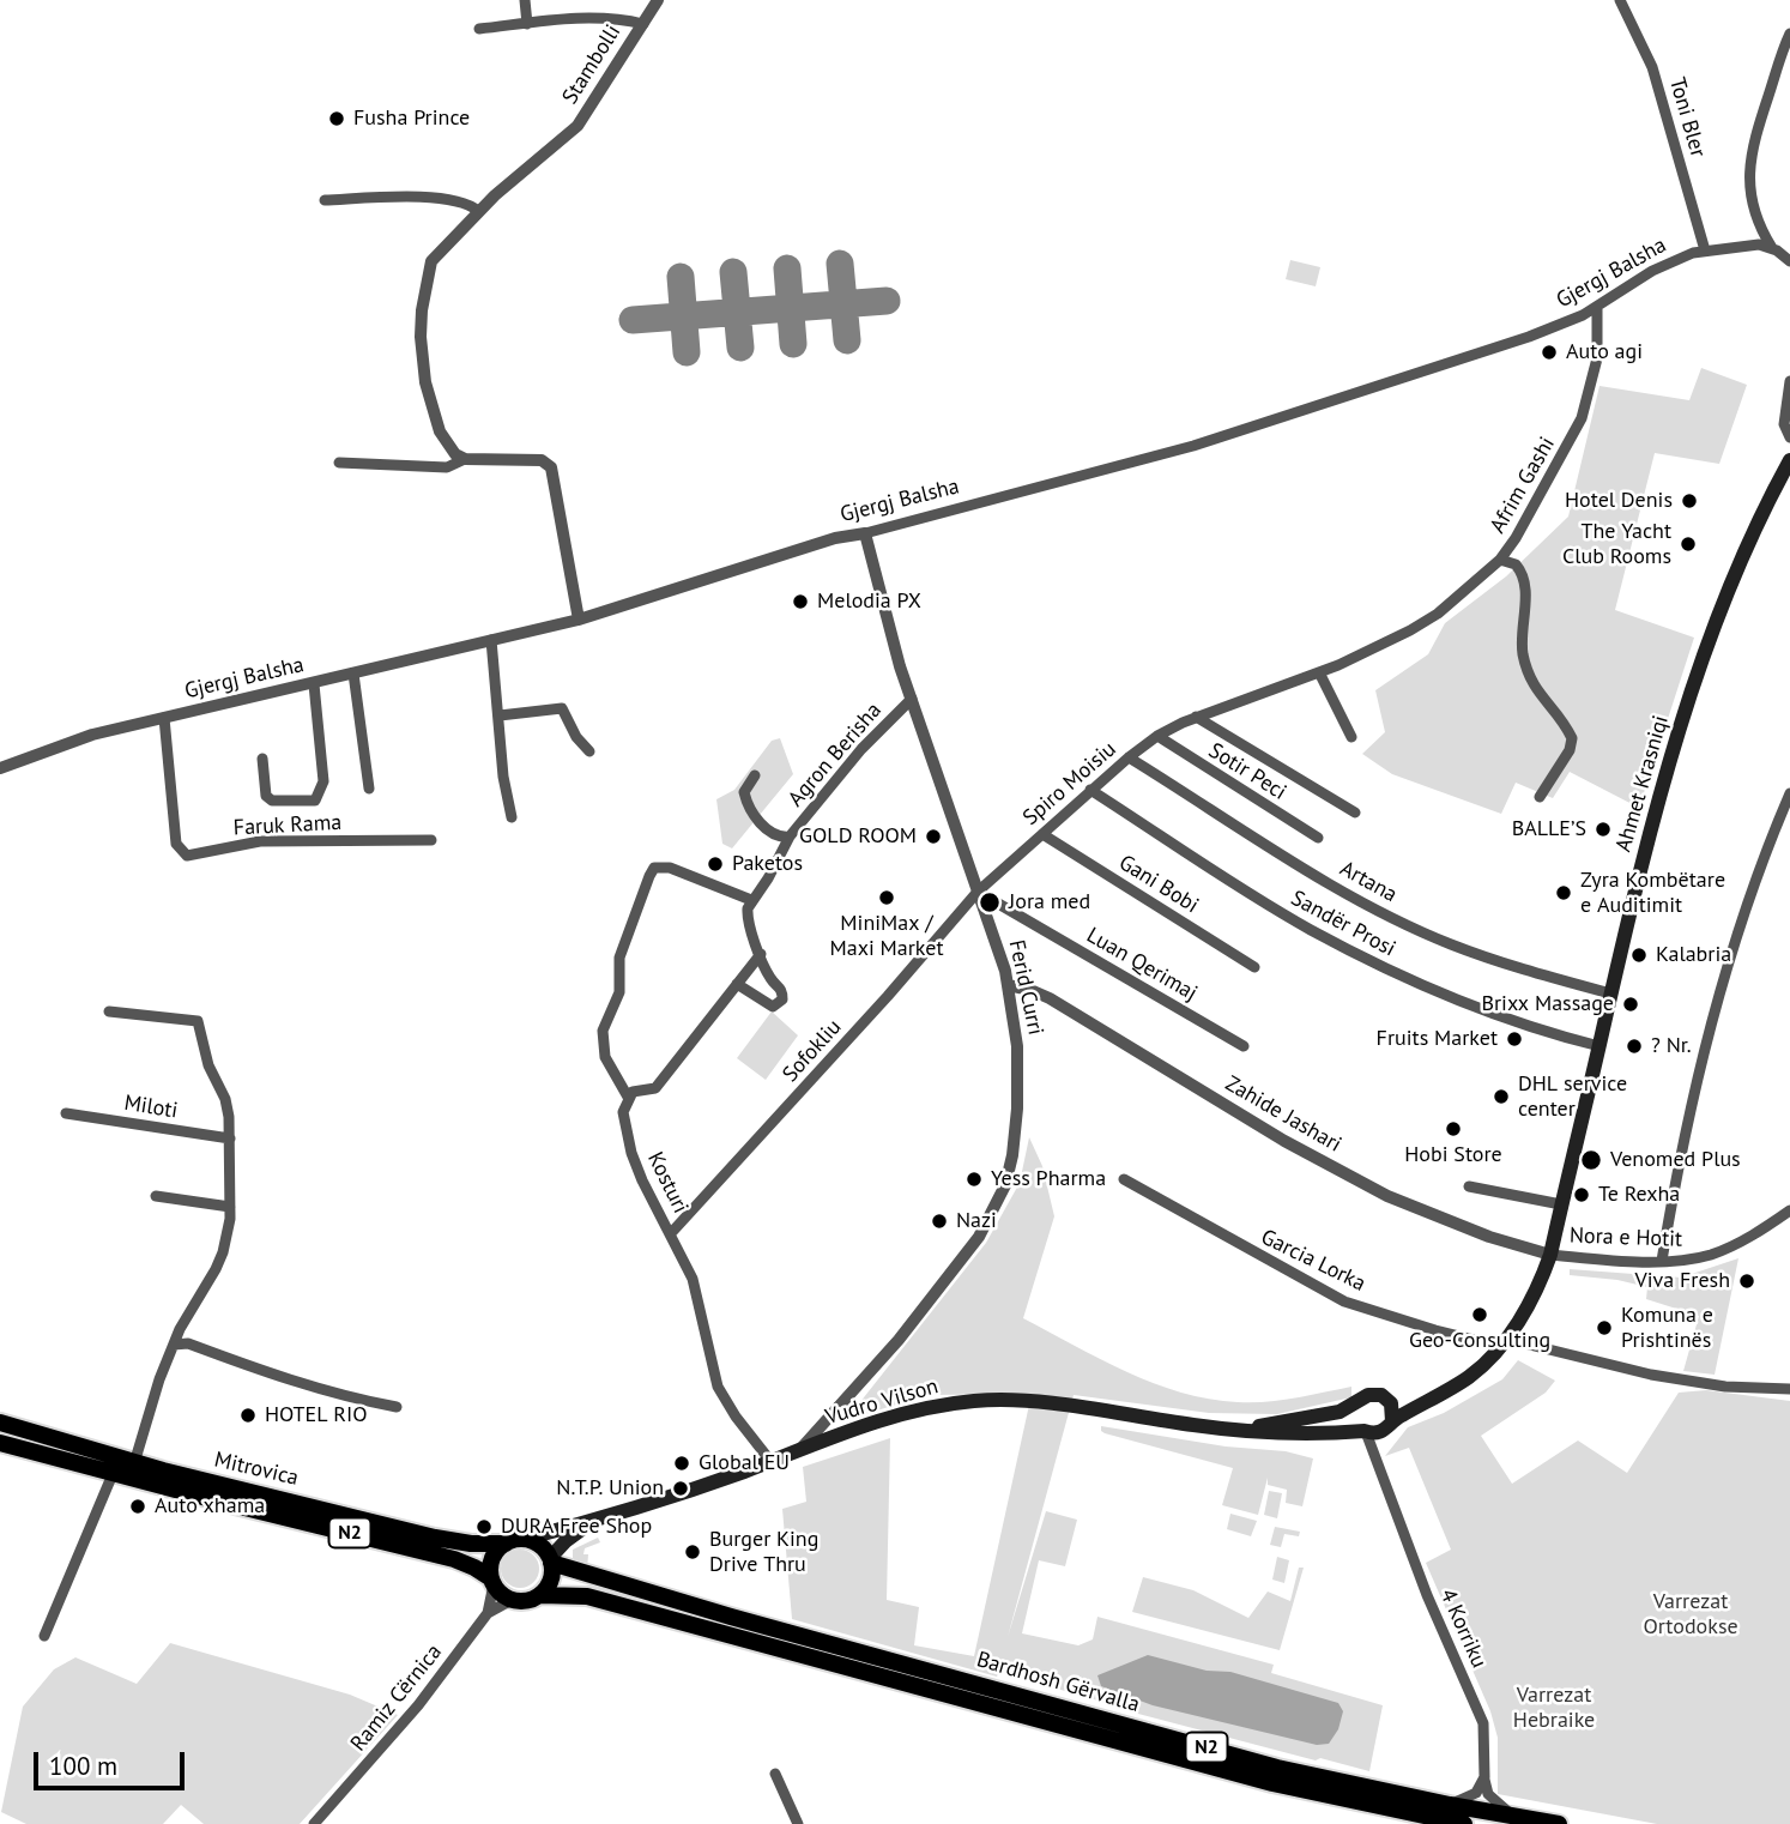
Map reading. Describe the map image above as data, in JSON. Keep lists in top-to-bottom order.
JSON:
{
  "streets": {
    "highway": ["Mitrovica", "N2", "Bardhosh Gërvalla"],
    "main road": ["Ahmet Krasniqi", "Vudro Vilson"],
    "street": [
      "Stambolli",
      "Toni Bler",
      "Gjergj Balsha",
      "Afrim Gashi",
      "Agron Berisha",
      "Sotir Peci",
      "Spiro Moisiu",
      "Faruk Rama",
      "Artana",
      "Gani Bobi",
      "Sandër Prosi",
      "Luan Qerimaj",
      "Ferid Curri",
      "Sofokliu",
      "Miloti",
      "Zahide Jashari",
      "Kosturi",
      "Nora e Hotit",
      "Garcia Lorka",
      "4 Korriku",
      "Ramiz Cërnica"
    ]
  },
  "crossings": [
    ["Toni Bler", "Gjergj Balsha"],
    ["Gjergj Balsha", "Afrim Gashi"],
    ["Gjergj Balsha", "Faruk Rama"],
    ["Gjergj Balsha", "Ferid Curri"],
    ["Afrim Gashi", "Spiro Moisiu"],
    ["Agron Berisha", "Ferid Curri"],
    ["Sotir Peci", "Spiro Moisiu"],
    ["Spiro Moisiu", "Artana"],
    ["Spiro Moisiu", "Gani Bobi"],
    ["Spiro Moisiu", "Sandër Prosi"],
    ["Spiro Moisiu", "Luan Qerimaj"],
    ["Spiro Moisiu", "Ferid Curri"],
    ["Spiro Moisiu", "Sofokliu"],
    ["Ahmet Krasniqi", "Artana"],
    ["Ahmet Krasniqi", "Sandër Prosi"],
    ["Ahmet Krasniqi", "Zahide Jashari"],
    ["Ahmet Krasniqi", "Nora e Hotit"],
    ["Ahmet Krasniqi", "Garcia Lorka"],
    ["Ahmet Krasniqi", "Vudro Vilson"],
    ["Ahmet Krasniqi", "4 Korriku"],
    ["Luan Qerimaj", "Ferid Curri"],
    ["Luan Qerimaj", "Sofokliu"],
    ["Ferid Curri", "Sofokliu"],
    ["Ferid Curri", "Zahide Jashari"],
    ["Ferid Curri", "Vudro Vilson"],
    ["Sofokliu", "Kosturi"],
    ["Zahide Jashari", "Nora e Hotit"],
    ["Kosturi", "Vudro Vilson"],
    ["Vudro Vilson", "4 Korriku"],
    ["Mitrovica", "N2"],
    ["Mitrovica", "Bardhosh Gërvalla"],
    ["Mitrovica", "Ramiz Cërnica"],
    ["N2", "Bardhosh Gërvalla"],
    ["N2", "Ramiz Cërnica"],
    ["Bardhosh Gërvalla", "Ramiz Cërnica"]
  ],
  "parks": ["Varrezat Ortodokse", "Varrezat Hebraike"],
  "places": [
    "Fusha Prince",
    "Auto agi",
    "Hotel Denis",
    "The Yacht Club Rooms",
    "Melodia PX",
    "BALLE’S",
    "GOLD ROOM",
    "Paketos",
    "Zyra Kombëtare e Auditimit",
    "MiniMax / Maxi Market",
    "Jora med",
    "Kalabria",
    "Brixx Massage",
    "Fruits Market",
    "? Nr.",
    "DHL service center",
    "Hobi Store",
    "Venomed Plus",
    "Yess Pharma",
    "Te Rexha",
    "Nazi",
    "Viva Fresh",
    "Geo-Consulting",
    "Komuna e Prishtinës",
    "HOTEL RIO",
    "Global EU",
    "N.T.P. Union",
    "Auto xhama",
    "DURA Free Shop",
    "Burger King Drive Thru"
  ],
  "scale_bar": "100 m"
}
